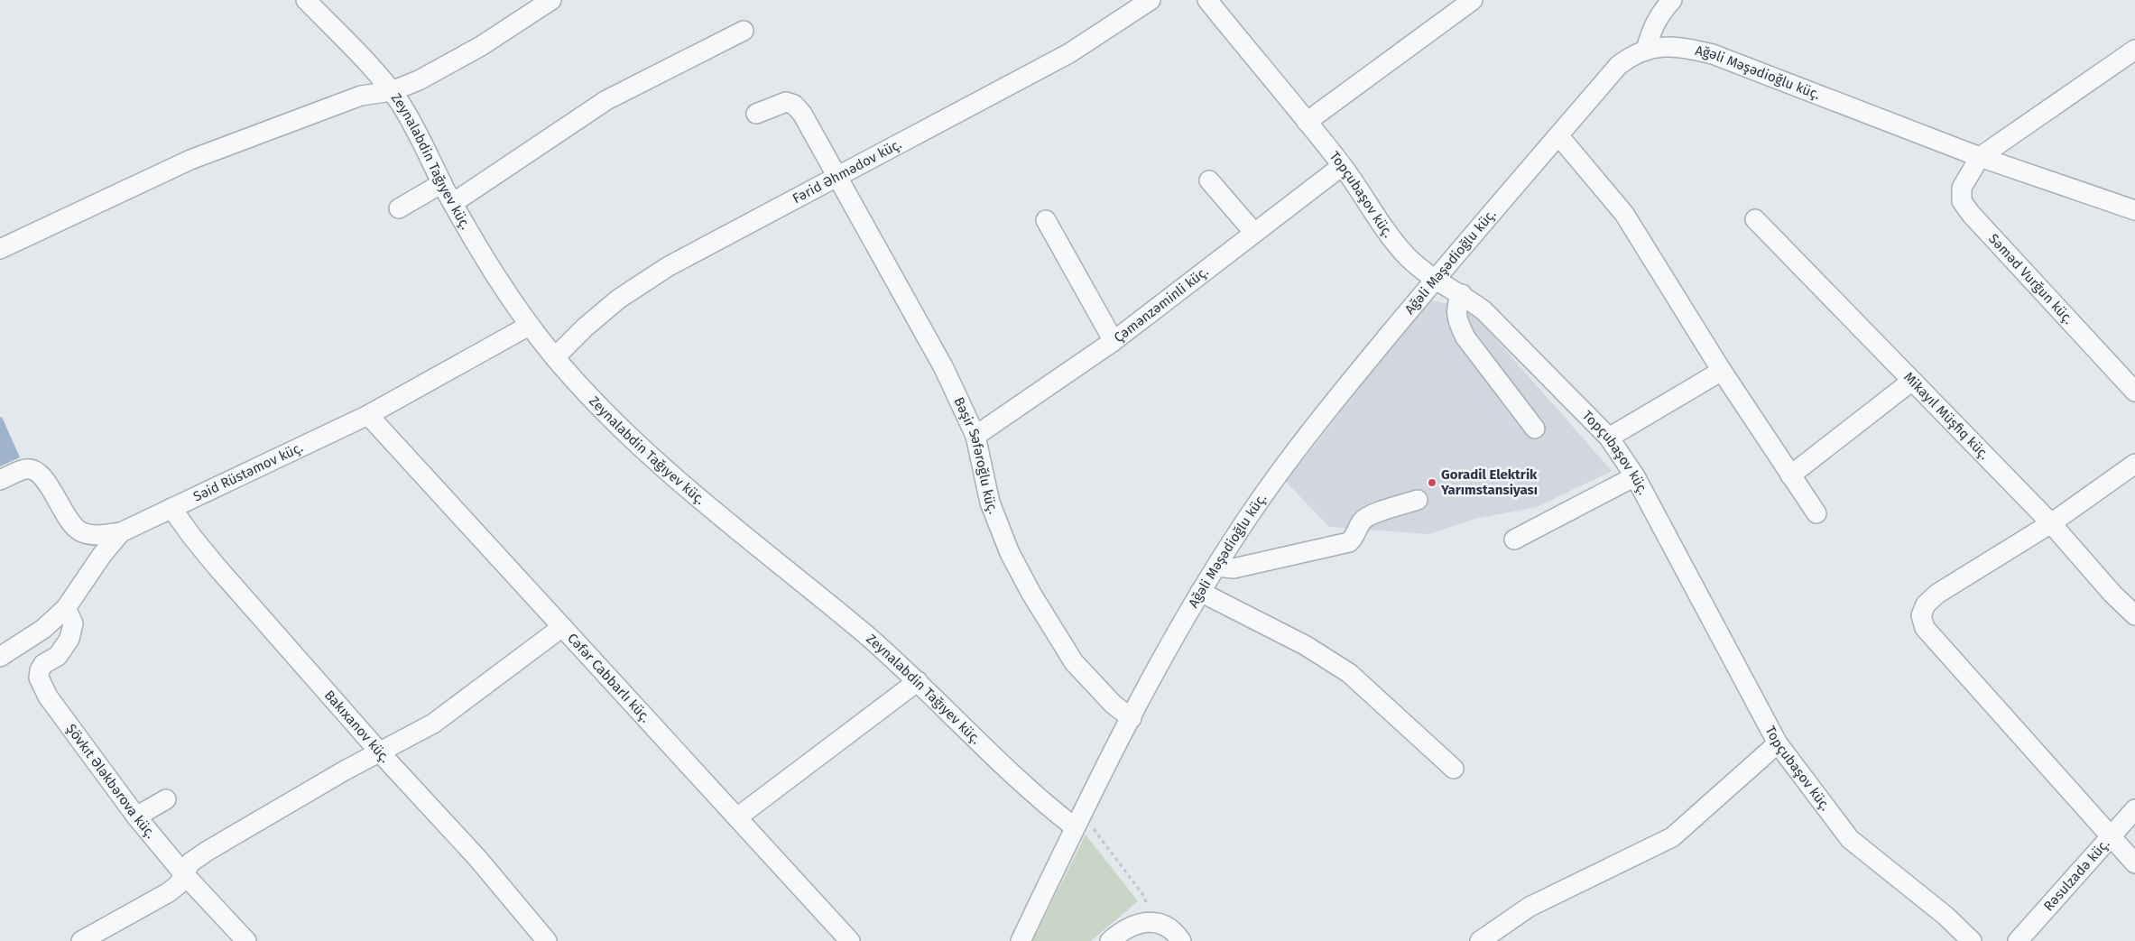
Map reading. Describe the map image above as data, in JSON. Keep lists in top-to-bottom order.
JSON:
{
  "streets": {
    "street": [
      "Ağəli Məşədioğlu küç.",
      "Zeynalabdin Tağıyev küç.",
      "Fərid Əhmədov küç.",
      "Topçubaşov küç.",
      "Səməd Vurğun küç.",
      "Çəmənzəminli küç.",
      "Mikayıl Müşfiq küç.",
      "Bəşir Səfəroğlu küç.",
      "Səid Rüstəmov küç.",
      "Cəfər Cabbarlı küç.",
      "Bakıxanov küç.",
      "Şövkıt Ələkbərova küç.",
      "Rəsulzadə küç."
    ]
  },
  "crossings": [
    ["Ağəli Məşədioğlu küç.", "Zeynalabdin Tağıyev küç."],
    ["Ağəli Məşədioğlu küç.", "Topçubaşov küç."],
    ["Ağəli Məşədioğlu küç.", "Səməd Vurğun küç."],
    ["Ağəli Məşədioğlu küç.", "Bəşir Səfəroğlu küç."],
    ["Zeynalabdin Tağıyev küç.", "Fərid Əhmədov küç."],
    ["Zeynalabdin Tağıyev küç.", "Səid Rüstəmov küç."],
    ["Fərid Əhmədov küç.", "Bəşir Səfəroğlu küç."],
    ["Topçubaşov küç.", "Çəmənzəminli küç."],
    ["Çəmənzəminli küç.", "Bəşir Səfəroğlu küç."],
    ["Səid Rüstəmov küç.", "Cəfər Cabbarlı küç."],
    ["Səid Rüstəmov küç.", "Bakıxanov küç."],
    ["Səid Rüstəmov küç.", "Şövkıt Ələkbərova küç."]
  ],
  "places": ["Goradil Elektrik Yarımstansiyası"]
}
